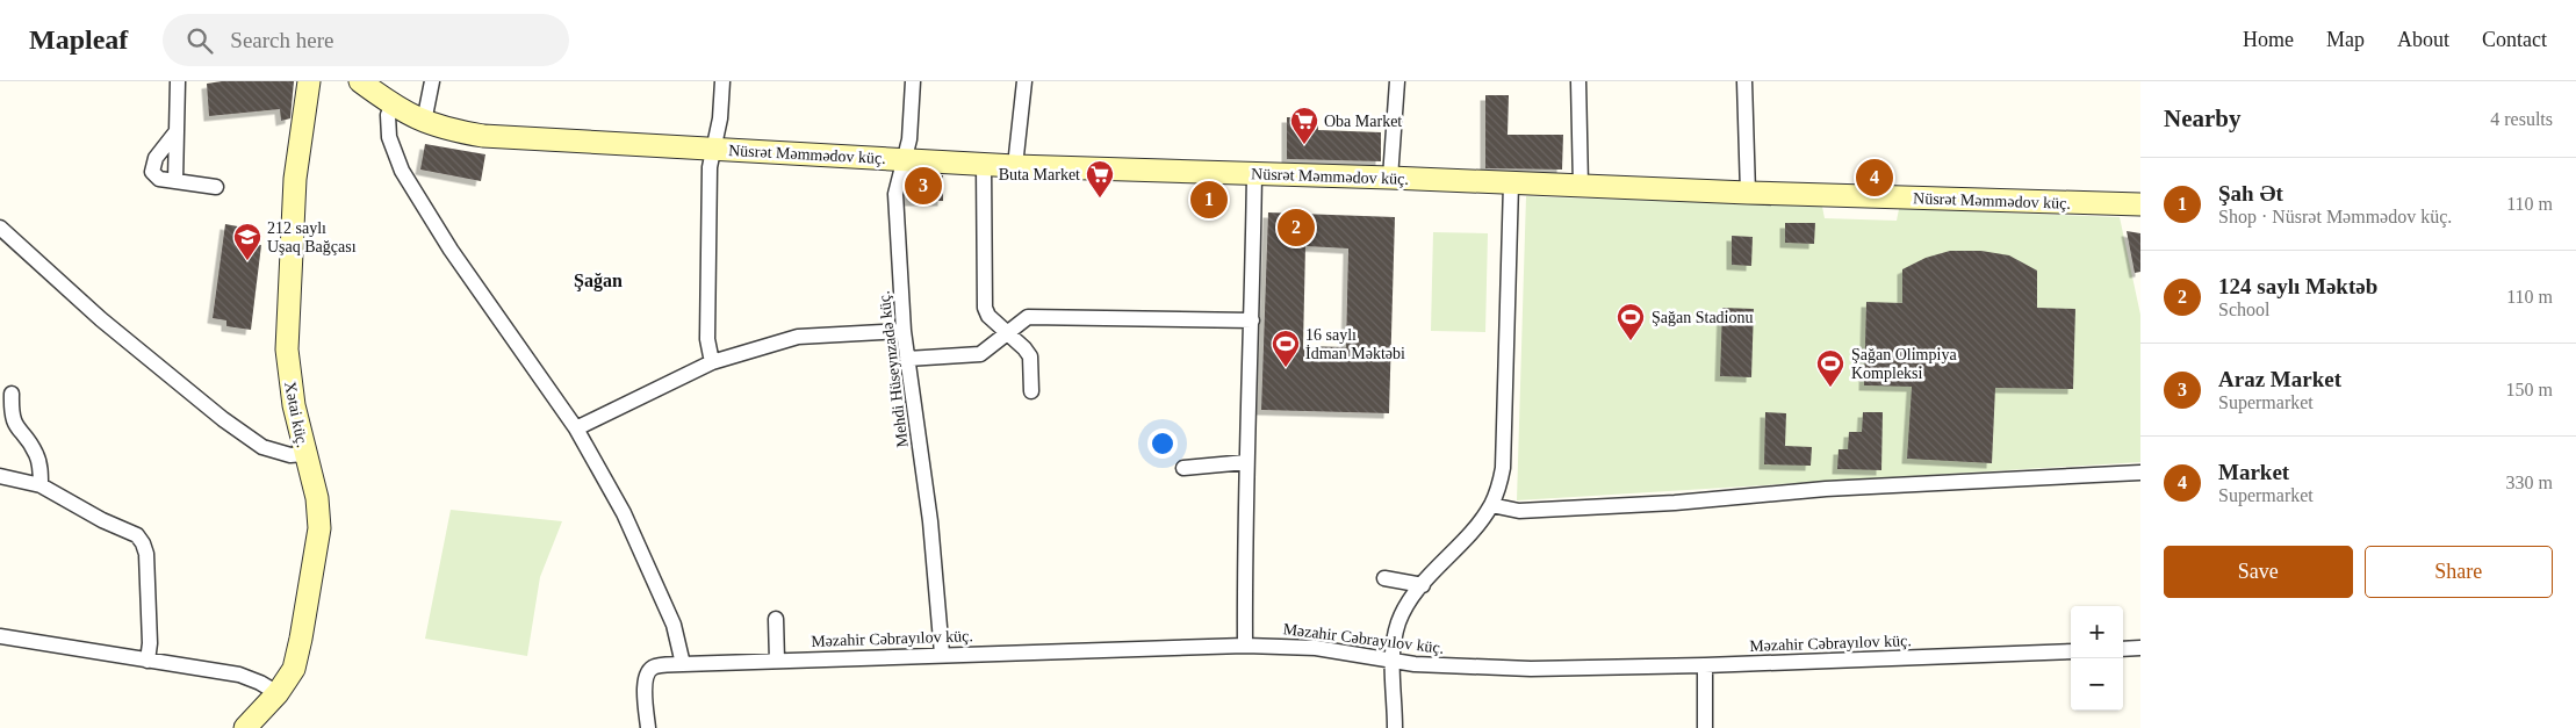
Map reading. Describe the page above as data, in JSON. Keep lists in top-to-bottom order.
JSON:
{
  "streets": {
    "street": [
      "Nüsrət Məmmədov küç.",
      "Mehdi Hüseynzadə küç.",
      "Xətai küç.",
      "Məzahir Cəbrayılov küç."
    ]
  },
  "crossings": [
    ["Nüsrət Məmmədov küç.", "Mehdi Hüseynzadə küç."],
    ["Mehdi Hüseynzadə küç.", "Məzahir Cəbrayılov küç."]
  ],
  "districts": ["Şağan"],
  "places": {
    "supermarket": ["Oba Market", "Buta Market"],
    "school or university": ["212 saylı Uşaq Bağçası"],
    "sports": ["Şağan Stadionu", "16 saylı İdman Məktəbi", "Şağan Olimpiya Kompleksi"]
  },
  "page": {
    "header": "Mapleaf",
    "search": "Search here",
    "nav": [
      "Home",
      "Map",
      "About",
      "Contact"
    ],
    "heading": ["Nearby", "4 results"],
    "pins": [
      "4",
      "3",
      "1",
      "2"
    ],
    "list": [
      {
        "mark": "1",
        "name": "Şah Ət",
        "note": "Shop · Nüsrət Məmmədov küç.",
        "value": "110 m"
      },
      {
        "mark": "2",
        "name": "124 saylı Məktəb",
        "note": "School",
        "value": "110 m"
      },
      {
        "mark": "3",
        "name": "Araz Market",
        "note": "Supermarket",
        "value": "150 m"
      },
      {
        "mark": "4",
        "name": "Market",
        "note": "Supermarket",
        "value": "330 m"
      }
    ],
    "buttons": ["Save", "Share"],
    "map_buttons": ["+", "−"]
  }
}
